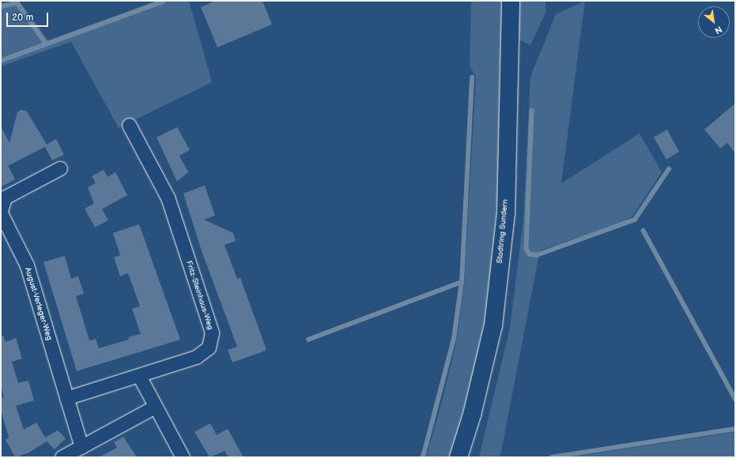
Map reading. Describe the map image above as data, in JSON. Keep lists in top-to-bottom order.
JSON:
{
  "streets": {
    "main road": ["Stadtring Sundern"],
    "street": ["Fritz-Steinhaus-Weg", "August-Verleger-Weg"]
  },
  "crossings": [
    ["Fritz-Steinhaus-Weg", "August-Verleger-Weg"]
  ],
  "scale_bar": "20 m",
  "north": "bottom right"
}
